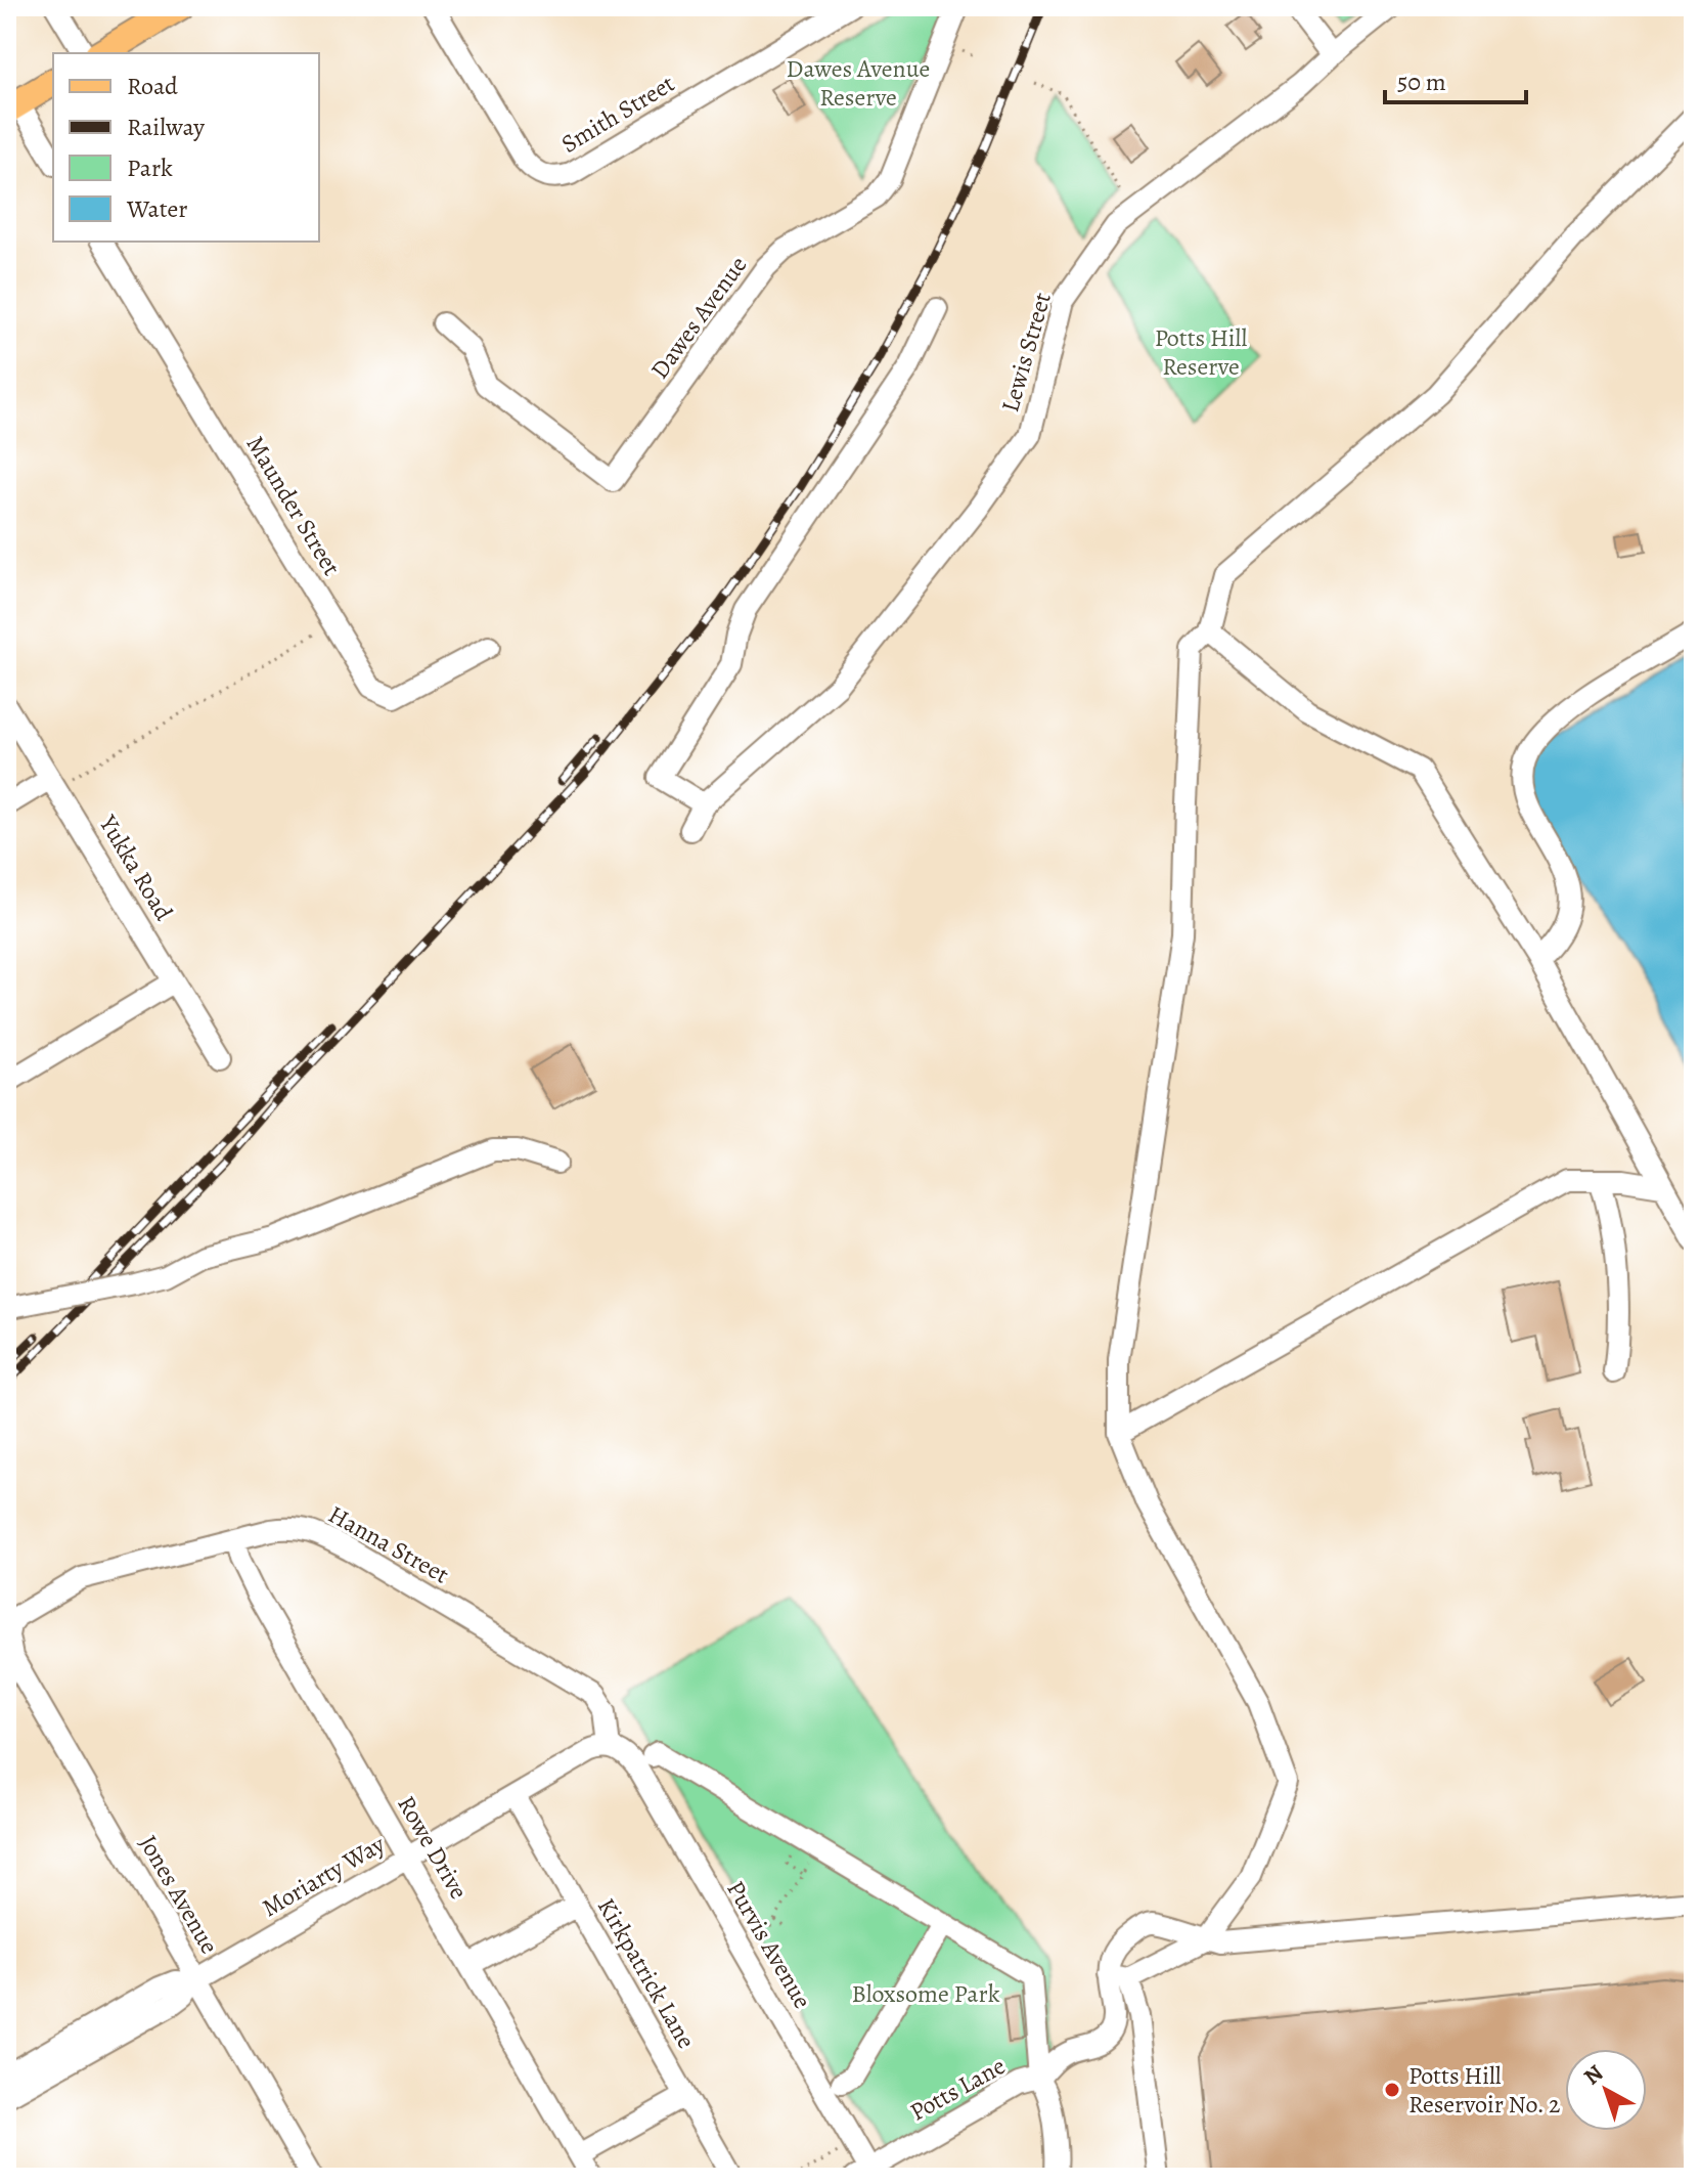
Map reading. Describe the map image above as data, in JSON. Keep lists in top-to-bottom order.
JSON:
{
  "streets": {
    "street": [
      "Smith Street",
      "Dawes Avenue",
      "Lewis Street",
      "Maunder Street",
      "Yukka Road",
      "Hanna Street",
      "Rowe Drive",
      "Moriarty Way",
      "Jones Avenue",
      "Purvis Avenue",
      "Kirkpatrick Lane",
      "Potts Lane"
    ]
  },
  "crossings": [
    ["Hanna Street", "Rowe Drive"],
    ["Hanna Street", "Moriarty Way"],
    ["Hanna Street", "Jones Avenue"],
    ["Hanna Street", "Purvis Avenue"],
    ["Rowe Drive", "Moriarty Way"],
    ["Moriarty Way", "Jones Avenue"],
    ["Moriarty Way", "Purvis Avenue"],
    ["Moriarty Way", "Kirkpatrick Lane"],
    ["Purvis Avenue", "Potts Lane"]
  ],
  "parks": ["Dawes Avenue Reserve", "Potts Hill Reserve", "Bloxsome Park"],
  "places": ["Potts Hill Reservoir No. 2"],
  "legend": [
    "Road",
    "Railway",
    "Park",
    "Water"
  ],
  "scale_bar": "50 m",
  "north": "top left"
}
